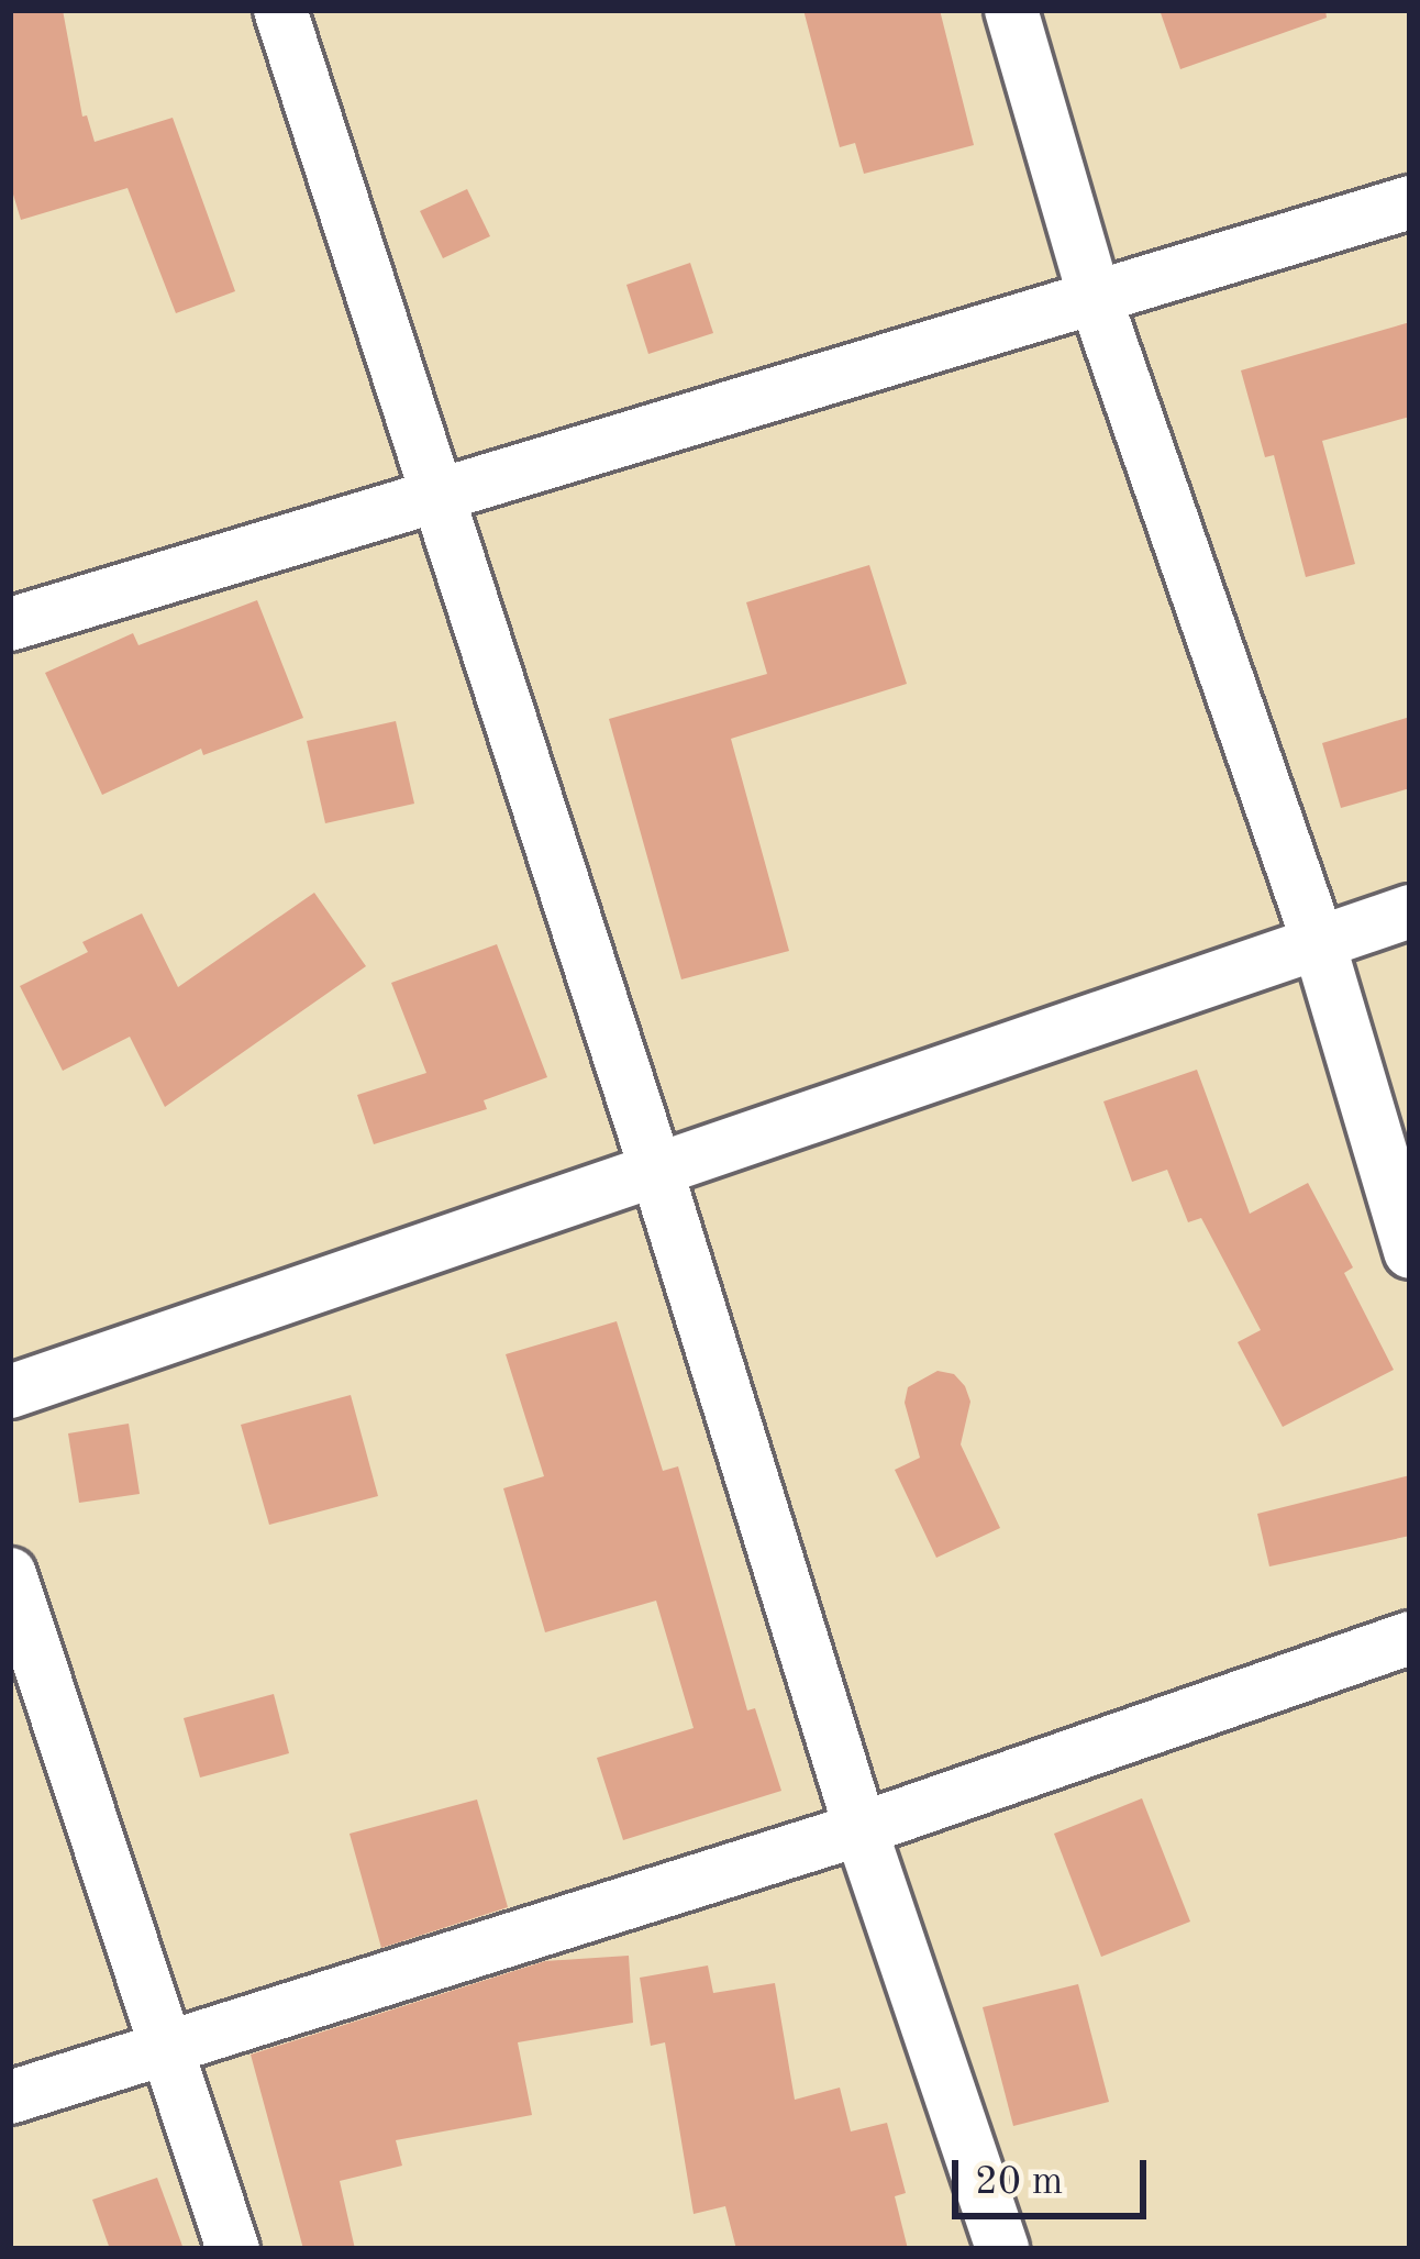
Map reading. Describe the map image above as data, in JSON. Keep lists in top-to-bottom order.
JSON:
{
  "scale_bar": "20 m"
}
